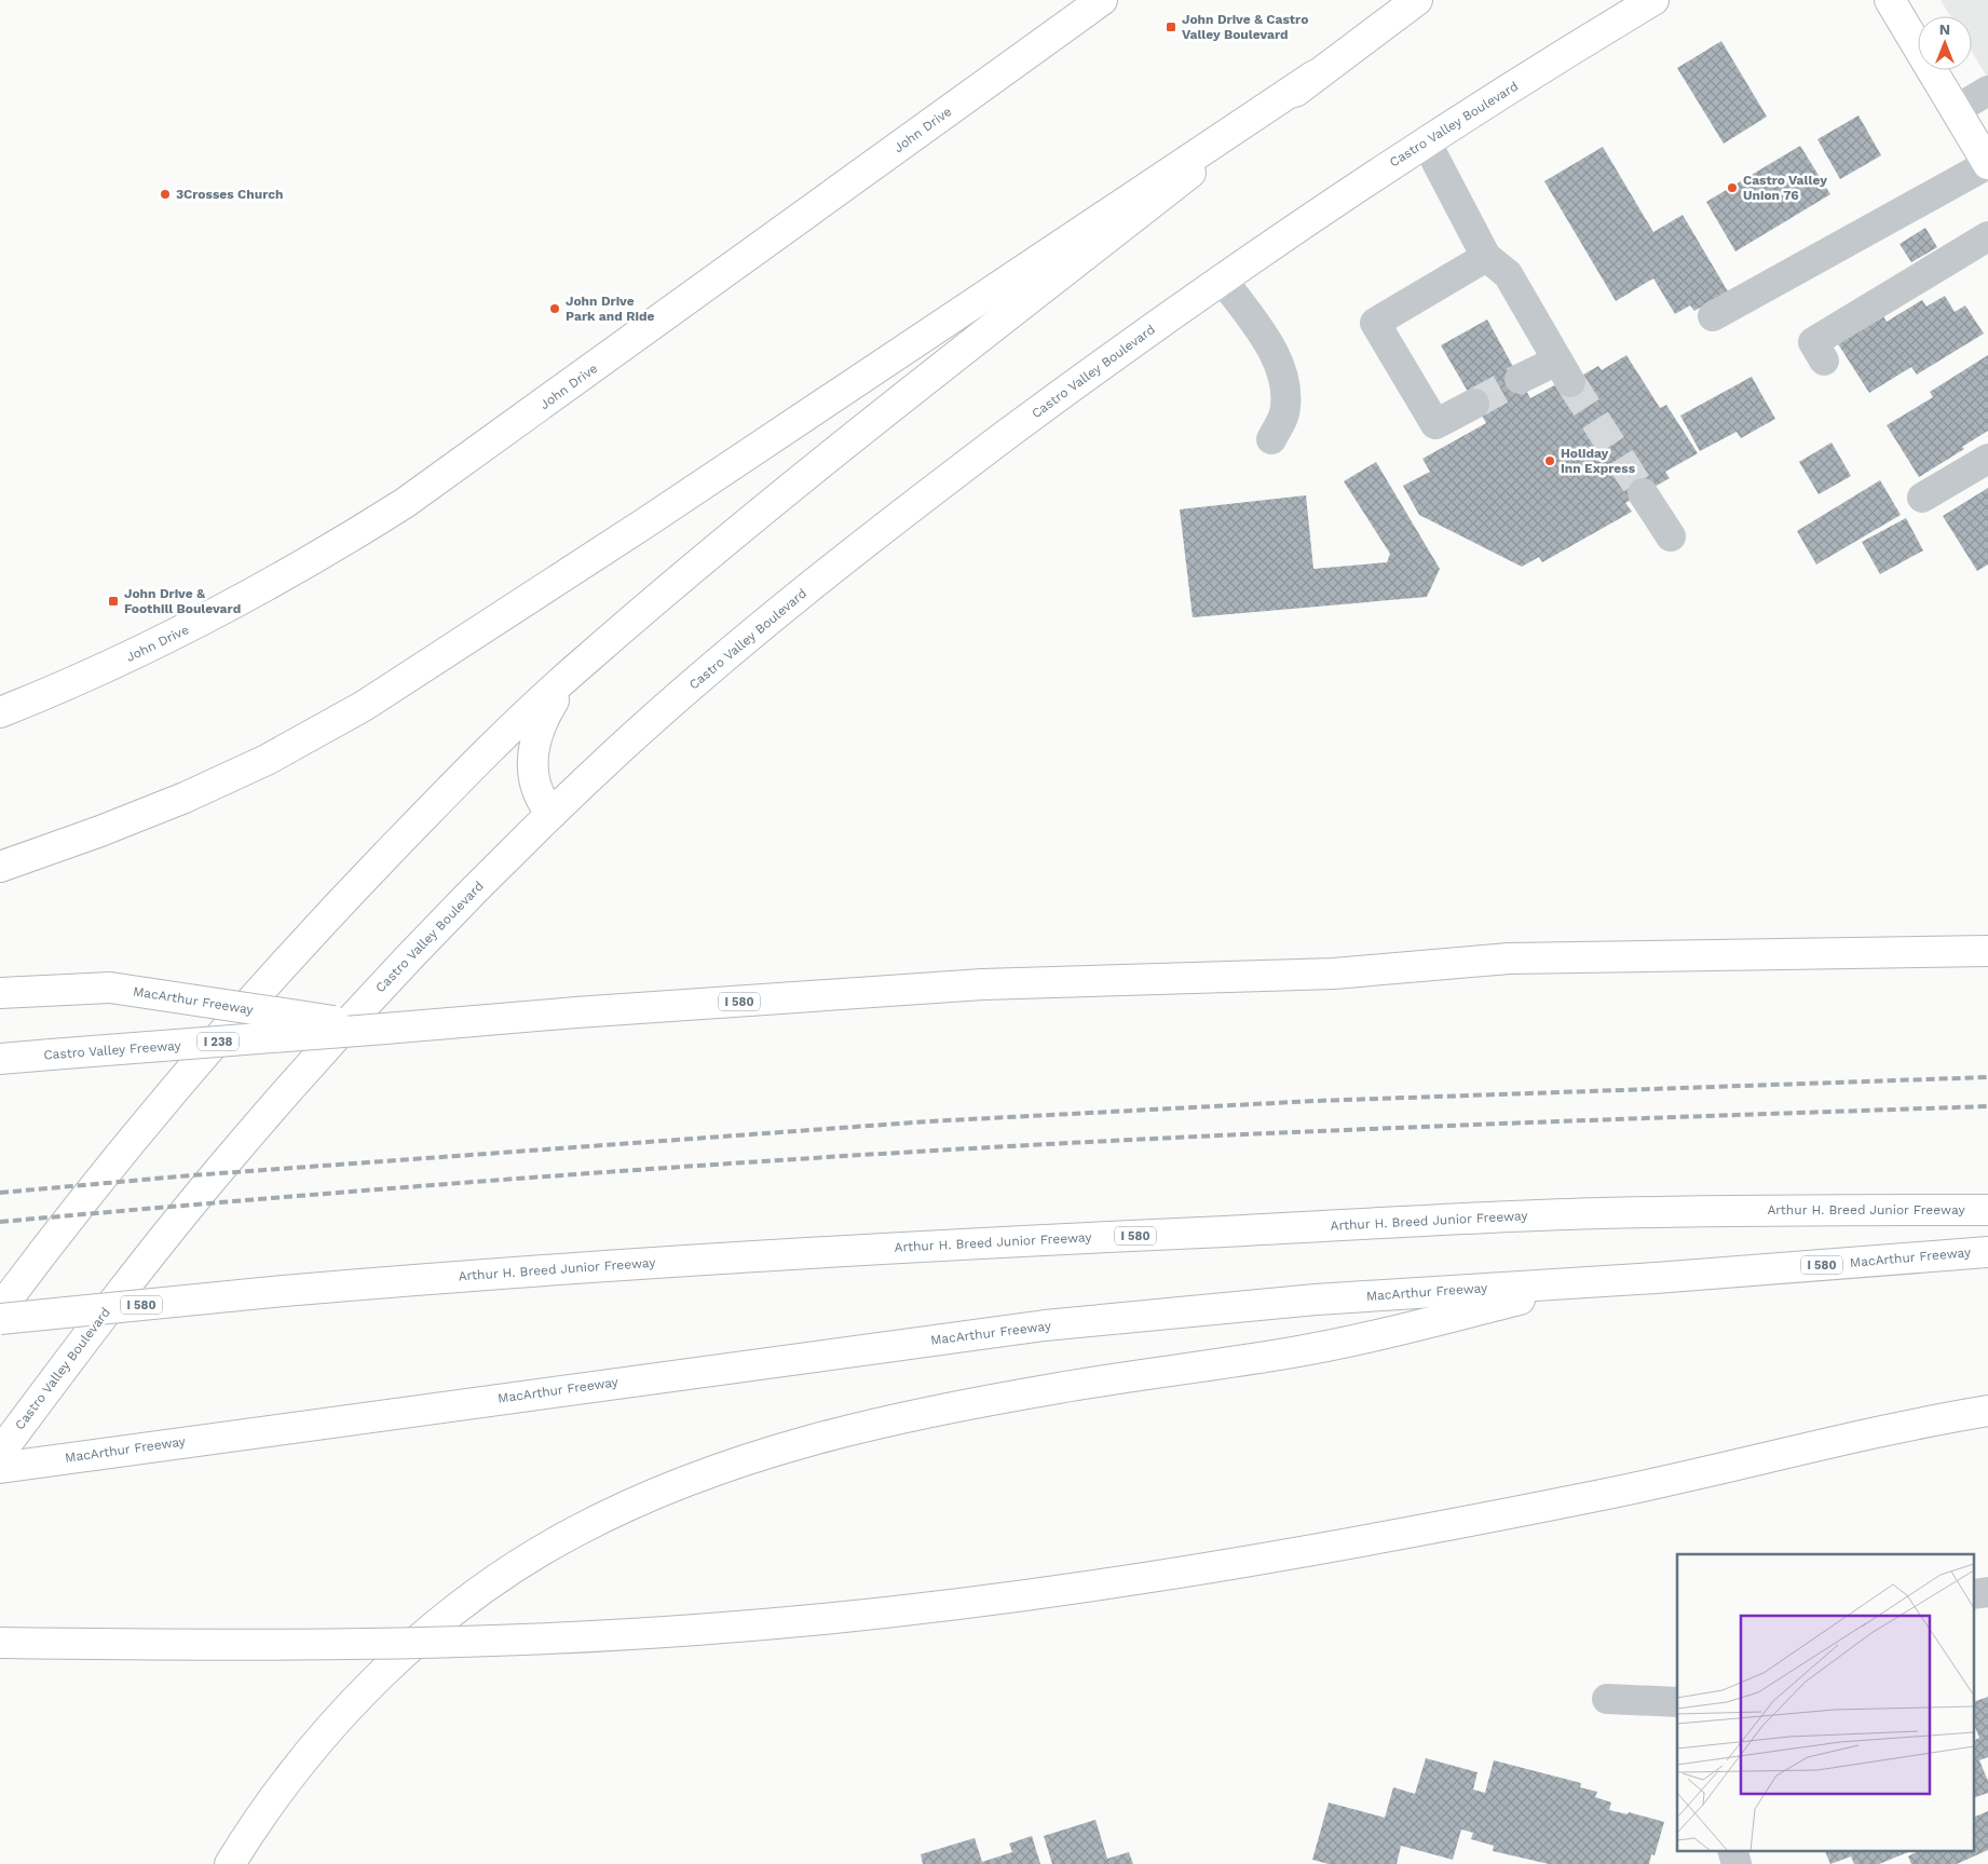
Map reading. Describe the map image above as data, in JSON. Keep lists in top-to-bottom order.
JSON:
{
  "streets": {
    "main road": [
      "Castro Valley Boulevard",
      "John Drive",
      "MacArthur Freeway",
      "I 580",
      "I 238",
      "Castro Valley Freeway",
      "Arthur H. Breed Junior Freeway"
    ]
  },
  "crossings": [
    ["MacArthur Freeway", "I 580"],
    ["MacArthur Freeway", "Castro Valley Freeway"],
    ["I 580", "Castro Valley Freeway"]
  ],
  "places": {
    "transit": ["John Drive & Castro Valley Boulevard", "John Drive & Foothill Boulevard"],
    "other": [
      "Castro Valley Union 76",
      "3Crosses Church",
      "John Drive Park and Ride",
      "Holiday Inn Express"
    ]
  },
  "north": "top"
}
